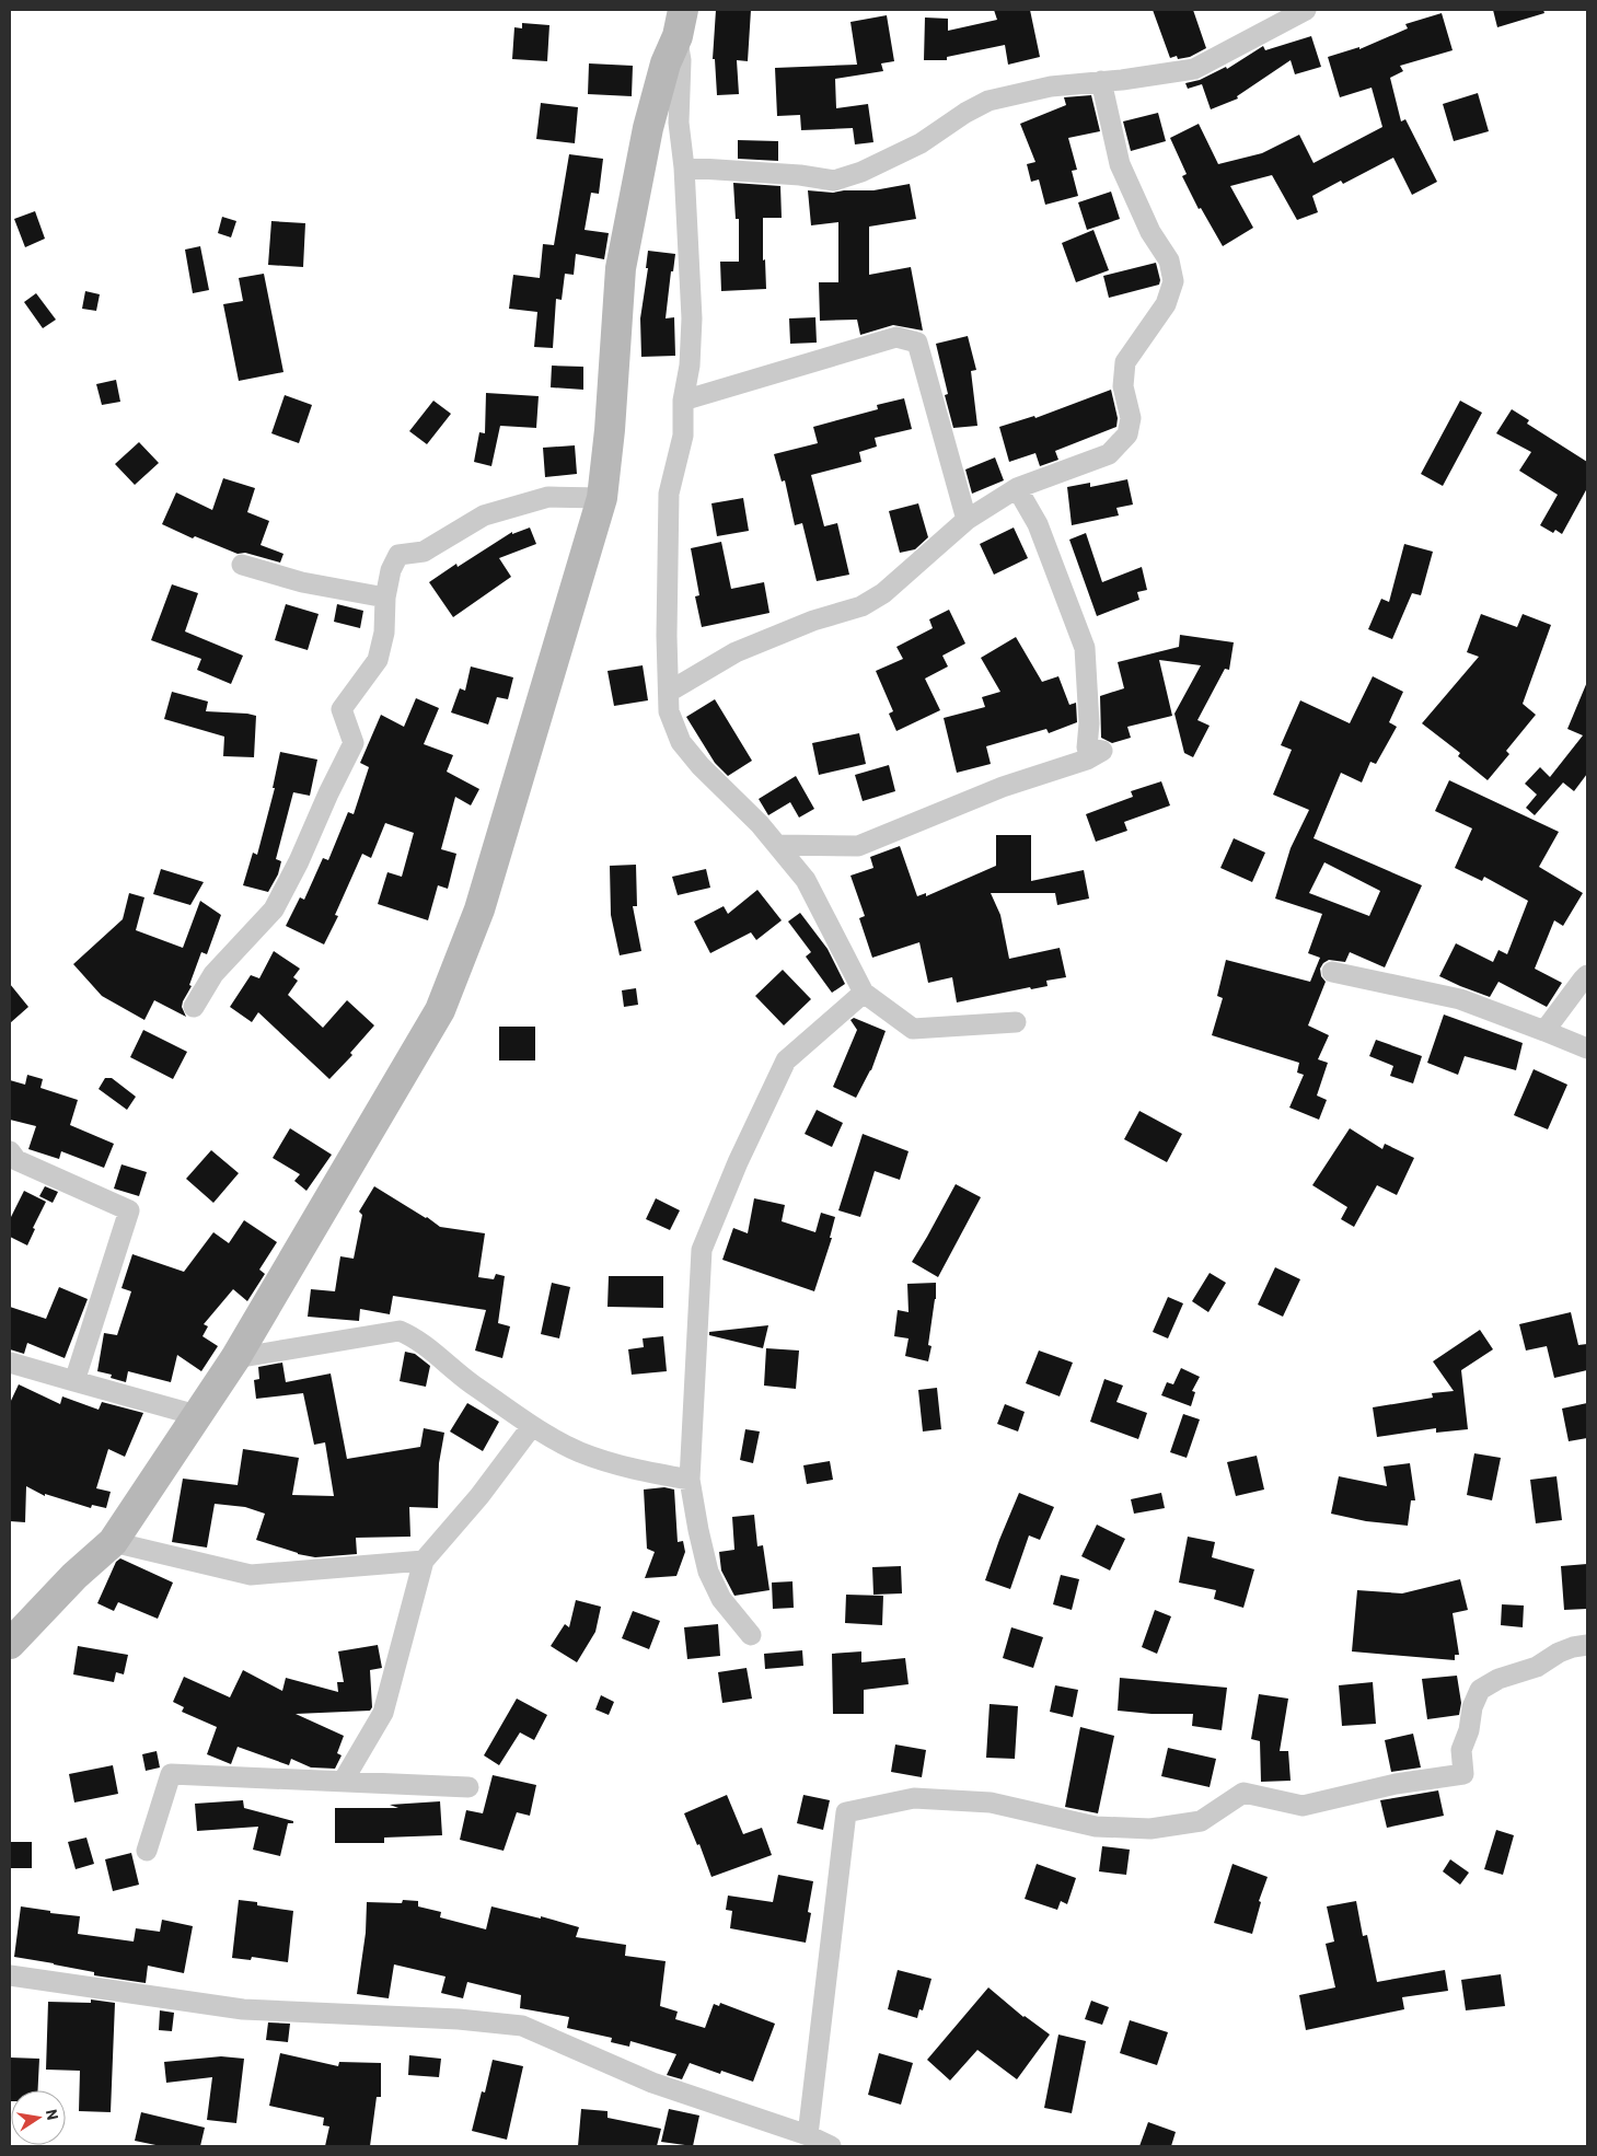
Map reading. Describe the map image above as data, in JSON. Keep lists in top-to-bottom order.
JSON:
{
  "north": "right"
}
